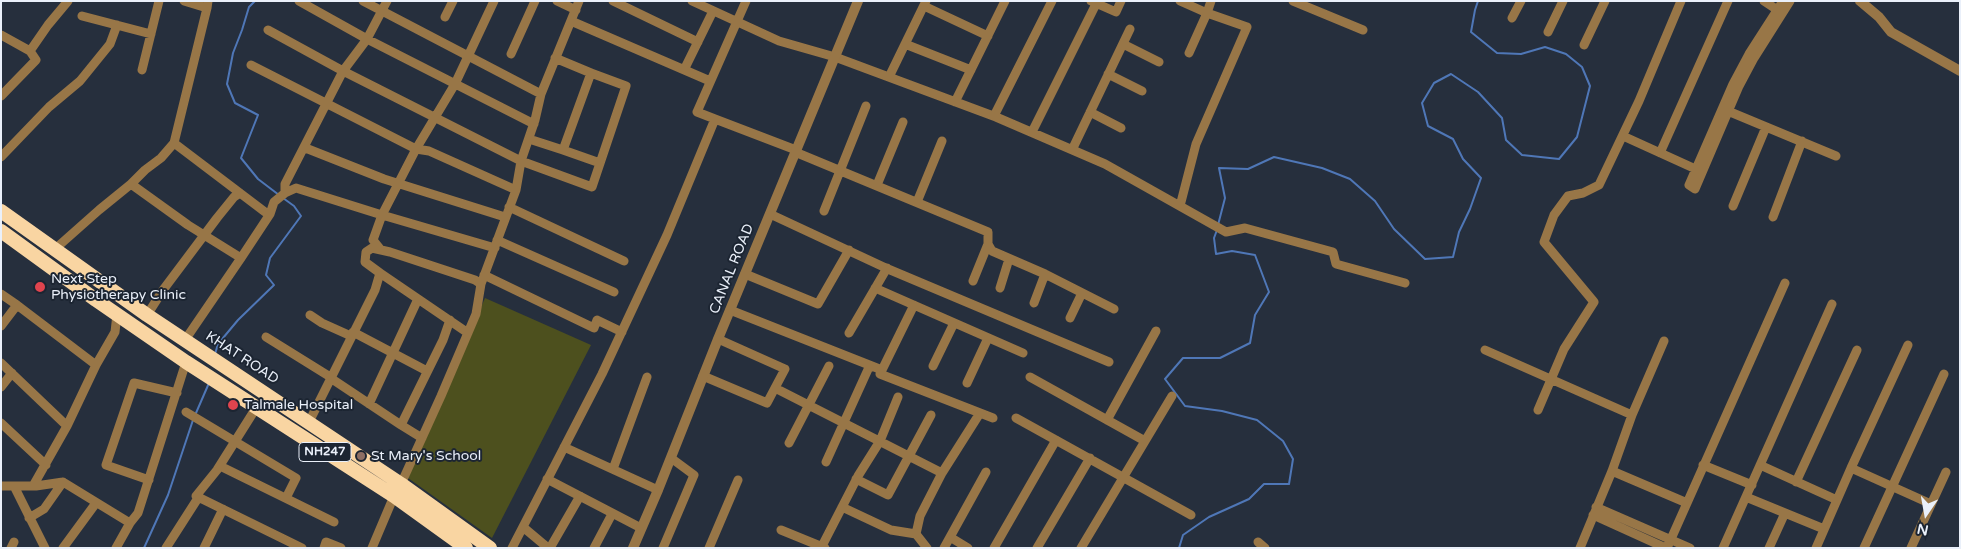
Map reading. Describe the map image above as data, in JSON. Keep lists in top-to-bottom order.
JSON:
{
  "streets": {
    "highway": ["KHAT ROAD", "NH247"],
    "street": ["CANAL ROAD"]
  },
  "places": ["Next Step Physiotherapy Clinic", "Talmale Hospital", "St Mary's School"],
  "north": "bottom"
}
